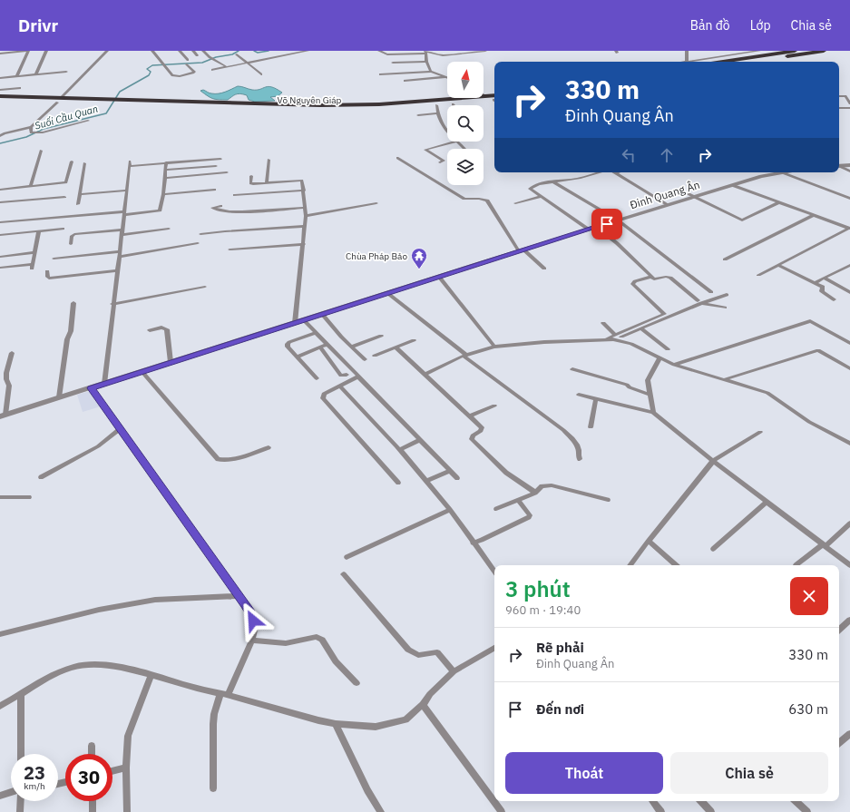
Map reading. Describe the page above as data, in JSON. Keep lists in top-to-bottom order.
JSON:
{
  "streets": {
    "highway": ["Võ Nguyên Giáp"],
    "street": ["Đinh Quang Ân"]
  },
  "water": ["Suối Cầu Quan"],
  "places": {
    "temple": ["Chùa Pháp Bảo"]
  },
  "north": "top",
  "page": {
    "header": "Drivr",
    "nav": ["Bản đồ", "Lớp", "Chia sẻ"],
    "turn": ["330 m", "Đinh Quang Ân"],
    "heading": ["3 phút", "960 m · 19:40"],
    "list": [
      {
        "name": "Rẽ phải",
        "note": "Đinh Quang Ân",
        "value": "330 m"
      },
      {
        "name": "Đến nơi",
        "value": "630 m"
      }
    ],
    "buttons": ["Thoát", "Chia sẻ"],
    "speed": "23 km/h",
    "limit": "30"
  }
}
